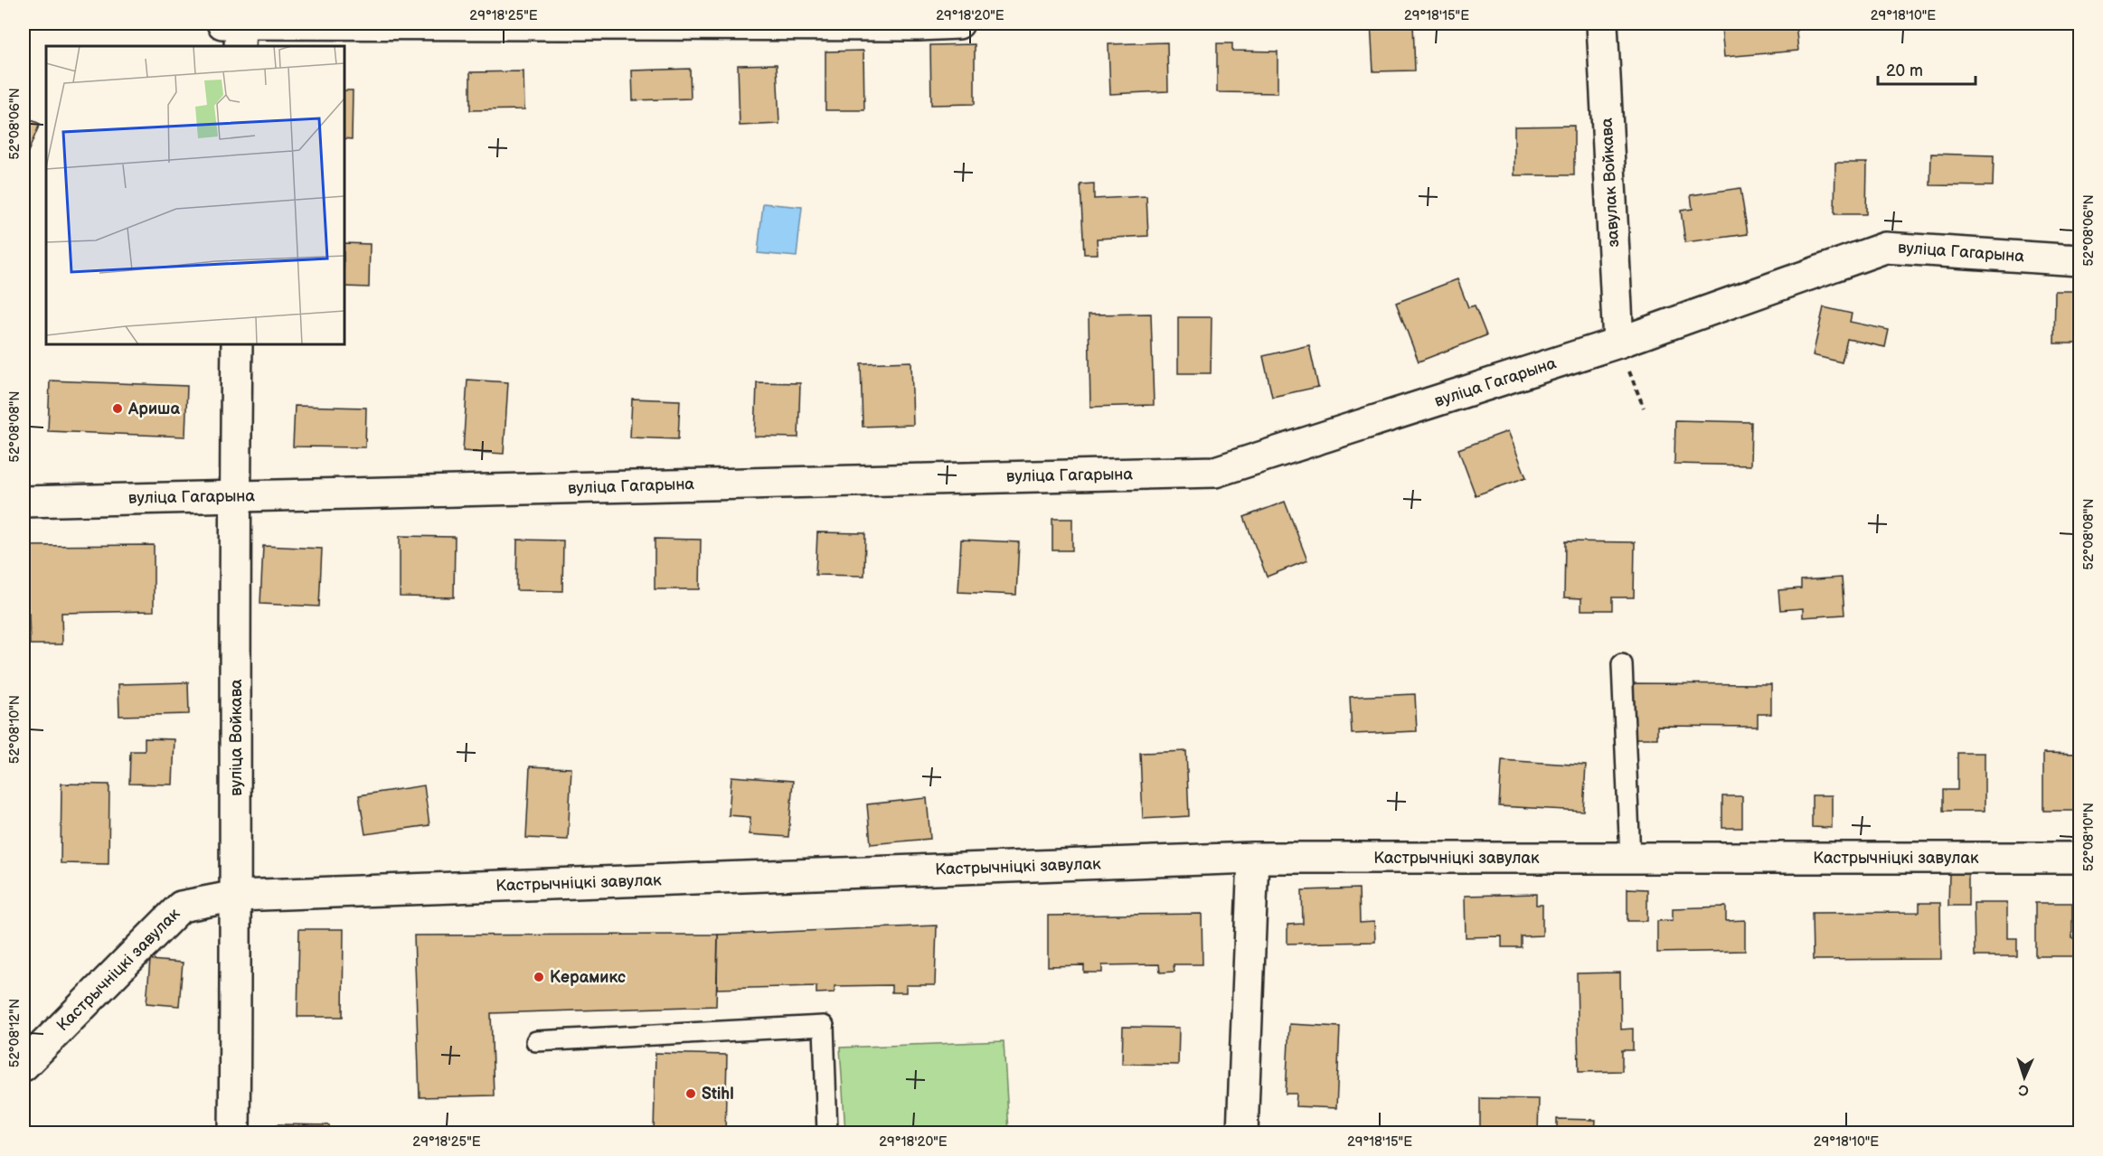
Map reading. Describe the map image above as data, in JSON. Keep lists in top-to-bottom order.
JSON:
{
  "streets": {
    "street": [
      "завулак Войкава",
      "вуліца Гагарына",
      "вуліца Войкава",
      "Кастрычніцкі завулак"
    ]
  },
  "crossings": [
    ["завулак Войкава", "вуліца Гагарына"],
    ["вуліца Гагарына", "вуліца Войкава"],
    ["вуліца Войкава", "Кастрычніцкі завулак"]
  ],
  "places": ["Ариша", "Керамикс", "Stihl"],
  "scale_bar": "20 m",
  "north": "bottom",
  "coordinates": [
    "29°18'25\"E",
    "29°18'20\"E",
    "29°18'15\"E",
    "29°18'10\"E",
    "52°08'06\"N",
    "52°08'08\"N",
    "52°08'10\"N",
    "52°08'12\"N"
  ]
}
